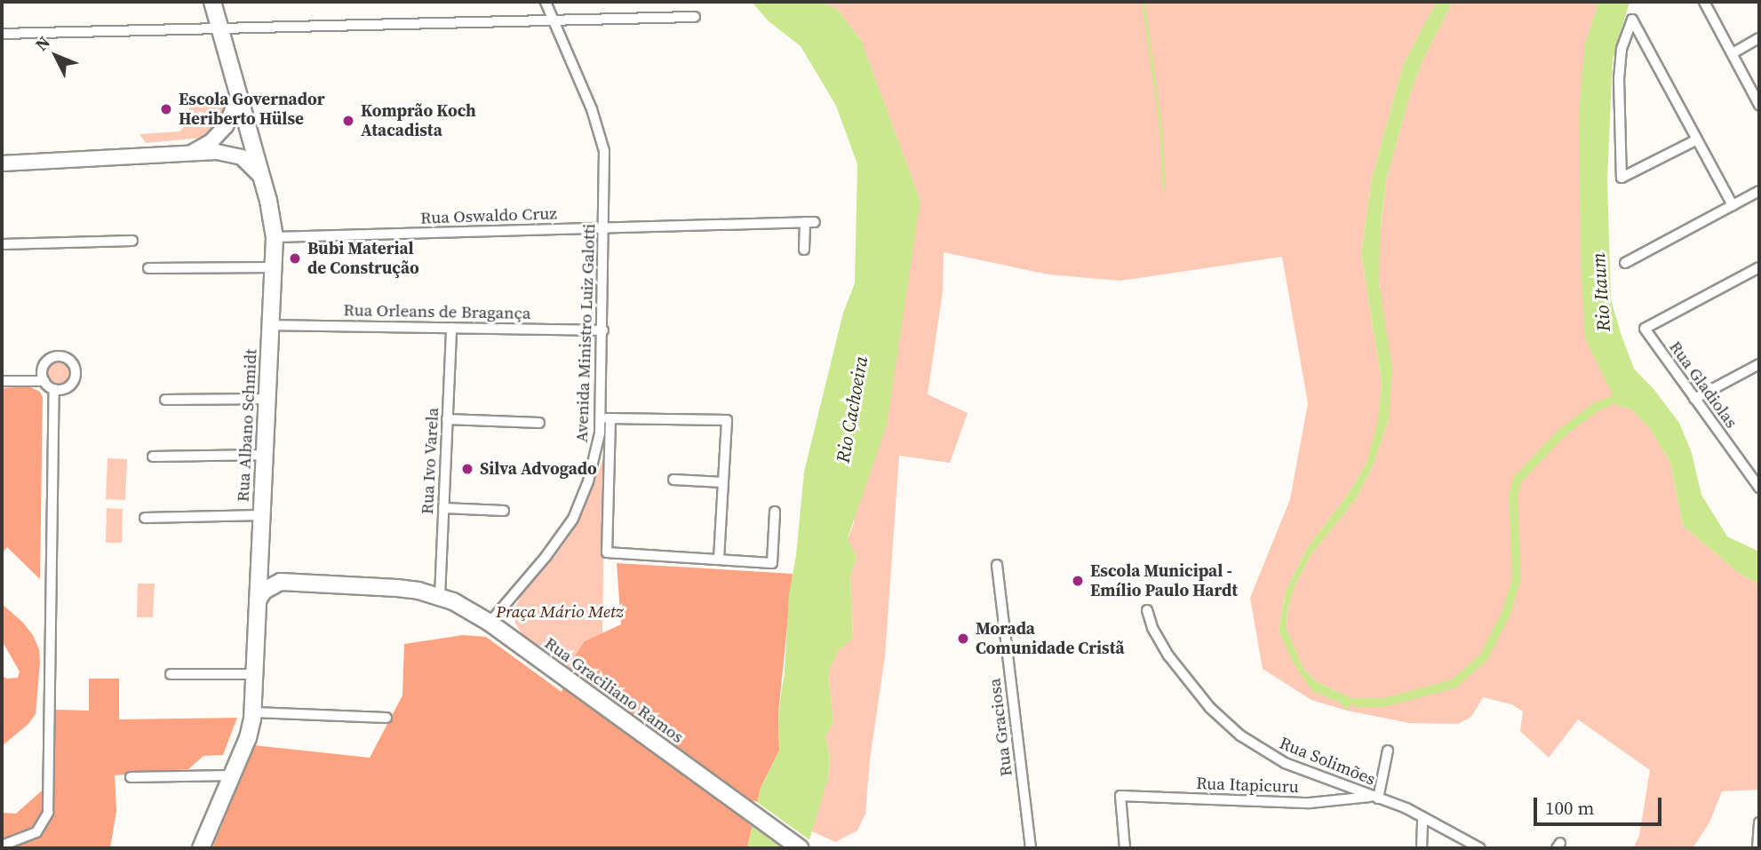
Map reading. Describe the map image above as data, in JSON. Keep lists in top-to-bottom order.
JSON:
{
  "streets": {
    "main road": ["Rua Albano Schmidt", "Rua Graciliano Ramos"],
    "street": [
      "Rua Oswaldo Cruz",
      "Rua Orleans de Bragança",
      "Avenida Ministro Luiz Galotti",
      "Rua Gladiolas",
      "Rua Ivo Varela",
      "Rua Graciosa",
      "Rua Solimões",
      "Rua Itapicuru"
    ]
  },
  "crossings": [
    ["Rua Oswaldo Cruz", "Avenida Ministro Luiz Galotti"],
    ["Rua Oswaldo Cruz", "Rua Albano Schmidt"],
    ["Rua Orleans de Bragança", "Avenida Ministro Luiz Galotti"],
    ["Rua Orleans de Bragança", "Rua Albano Schmidt"],
    ["Rua Orleans de Bragança", "Rua Ivo Varela"],
    ["Avenida Ministro Luiz Galotti", "Rua Graciliano Ramos"],
    ["Rua Ivo Varela", "Rua Graciliano Ramos"],
    ["Rua Solimões", "Rua Itapicuru"]
  ],
  "water": ["Rio Itaum", "Rio Cachoeira"],
  "parks": ["Praça Mário Metz"],
  "places": [
    "Escola Governador Heriberto Hülse",
    "Komprão Koch Atacadista",
    "Bubi Material de Construção",
    "Silva Advogado",
    "Escola Municipal - Emílio Paulo Hardt",
    "Morada Comunidade Cristã"
  ],
  "scale_bar": "100 m",
  "north": "top left"
}
